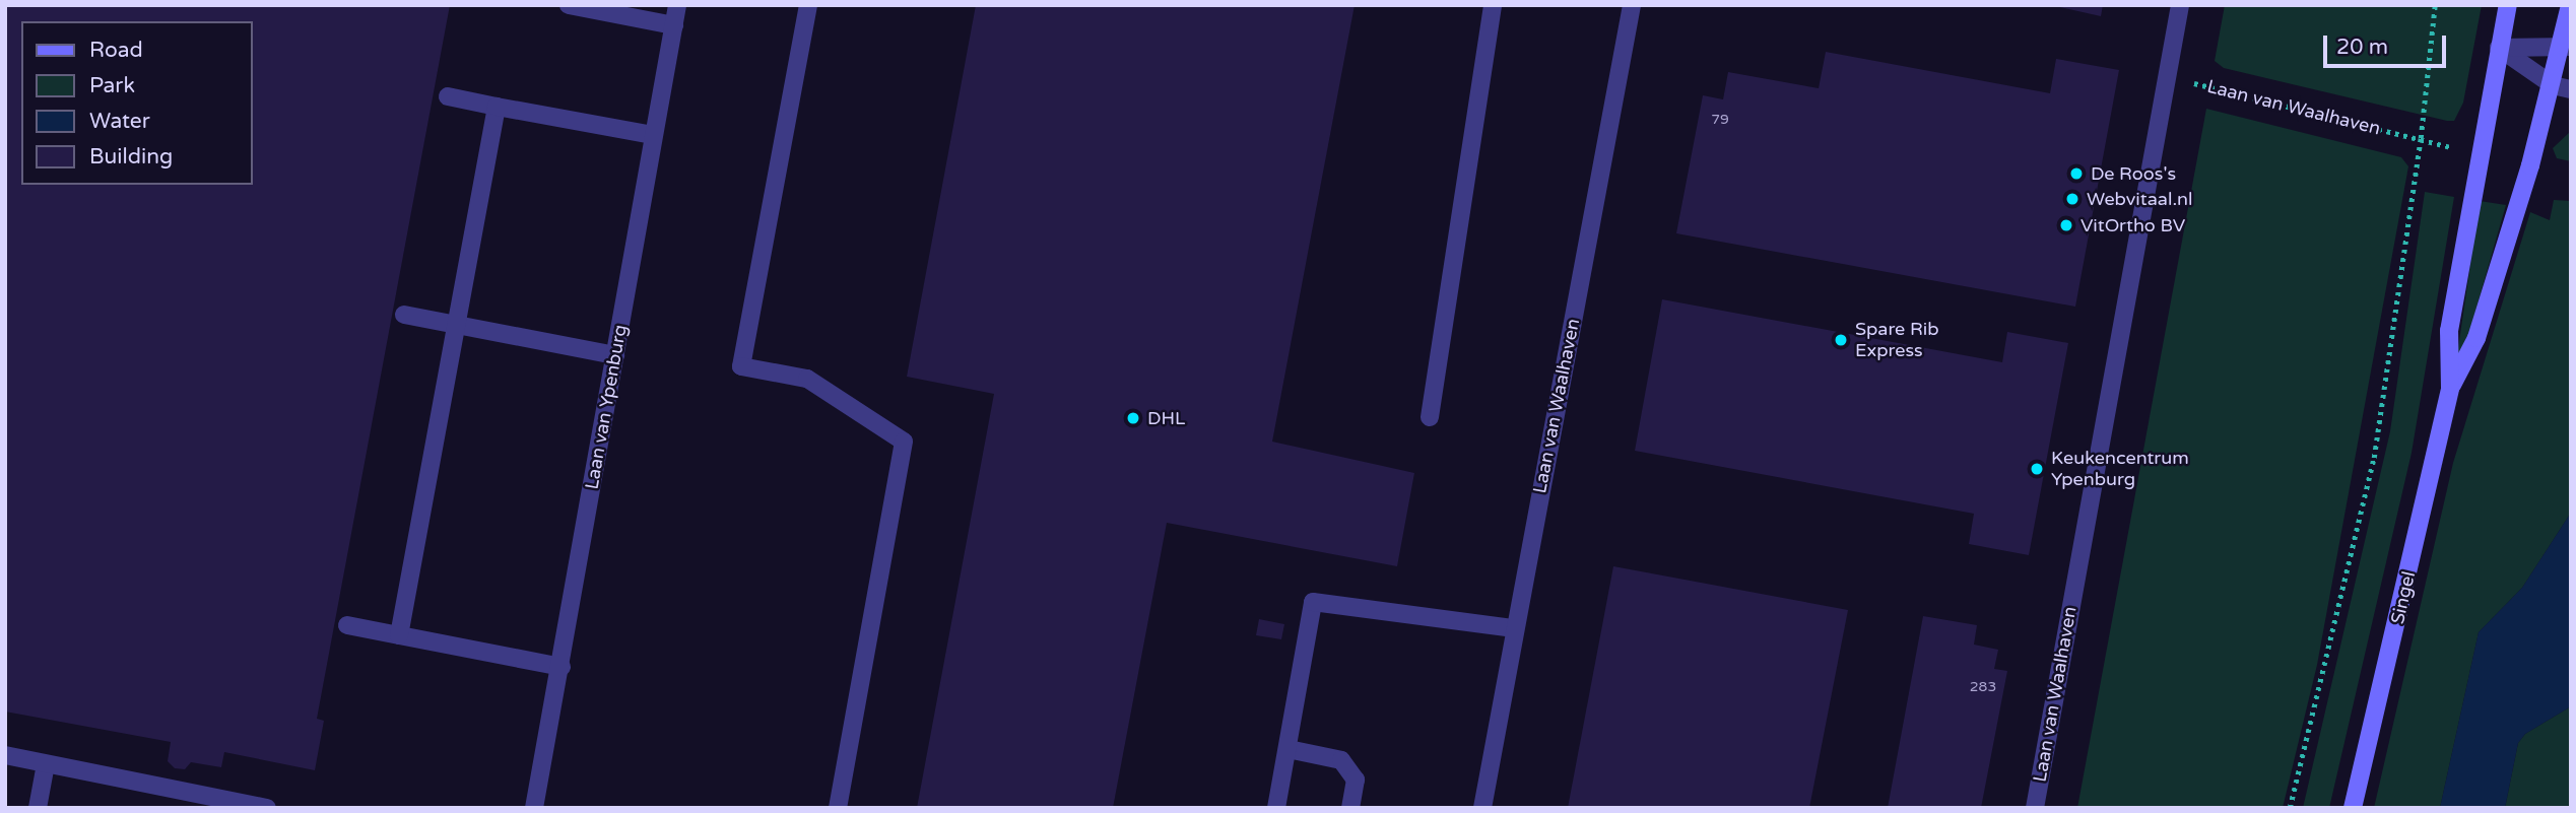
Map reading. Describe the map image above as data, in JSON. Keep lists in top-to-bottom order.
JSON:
{
  "streets": {
    "main road": ["Singel"],
    "street": ["Laan van Waalhaven", "Laan van Ypenburg"]
  },
  "places": [
    "De Roos's",
    "Webvitaal.nl",
    "VitOrtho BV",
    "Spare Rib Express",
    "DHL",
    "Keukencentrum Ypenburg"
  ],
  "house_numbers": ["79", "283"],
  "legend": [
    "Road",
    "Park",
    "Water",
    "Building"
  ],
  "scale_bar": "20 m"
}
